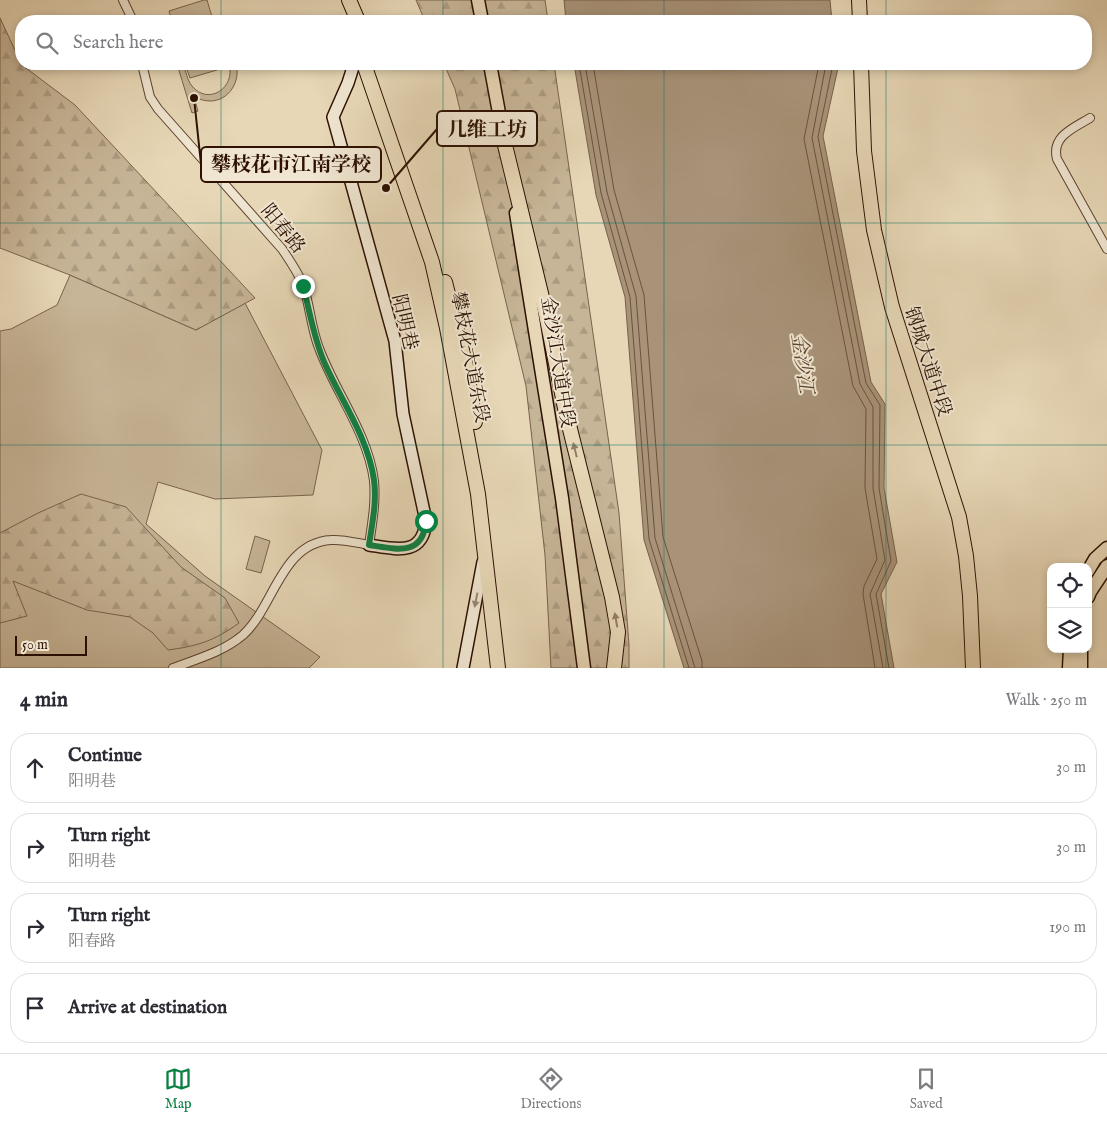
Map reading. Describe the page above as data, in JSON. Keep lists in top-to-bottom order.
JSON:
{
  "streets": {
    "highway": ["攀枝花大道东段", "钢城大道中段"],
    "main road": ["金沙江大道中段"],
    "street": ["阳春路", "阳明巷"]
  },
  "crossings": [
    ["阳春路", "阳明巷"]
  ],
  "water": ["金沙江"],
  "places": ["攀枝花市江南学校", "几维工坊"],
  "scale_bar": "50 m",
  "page": {
    "search": "Search here",
    "scale": "50 m",
    "heading": ["4 min", "Walk · 250 m"],
    "list": [
      ["Continue", "阳明巷", "30 m"],
      ["Turn right", "阳明巷", "30 m"],
      ["Turn right", "阳春路", "190 m"],
      "Arrive at destination"
    ],
    "nav": ["Map", "Directions", "Saved"]
  }
}
